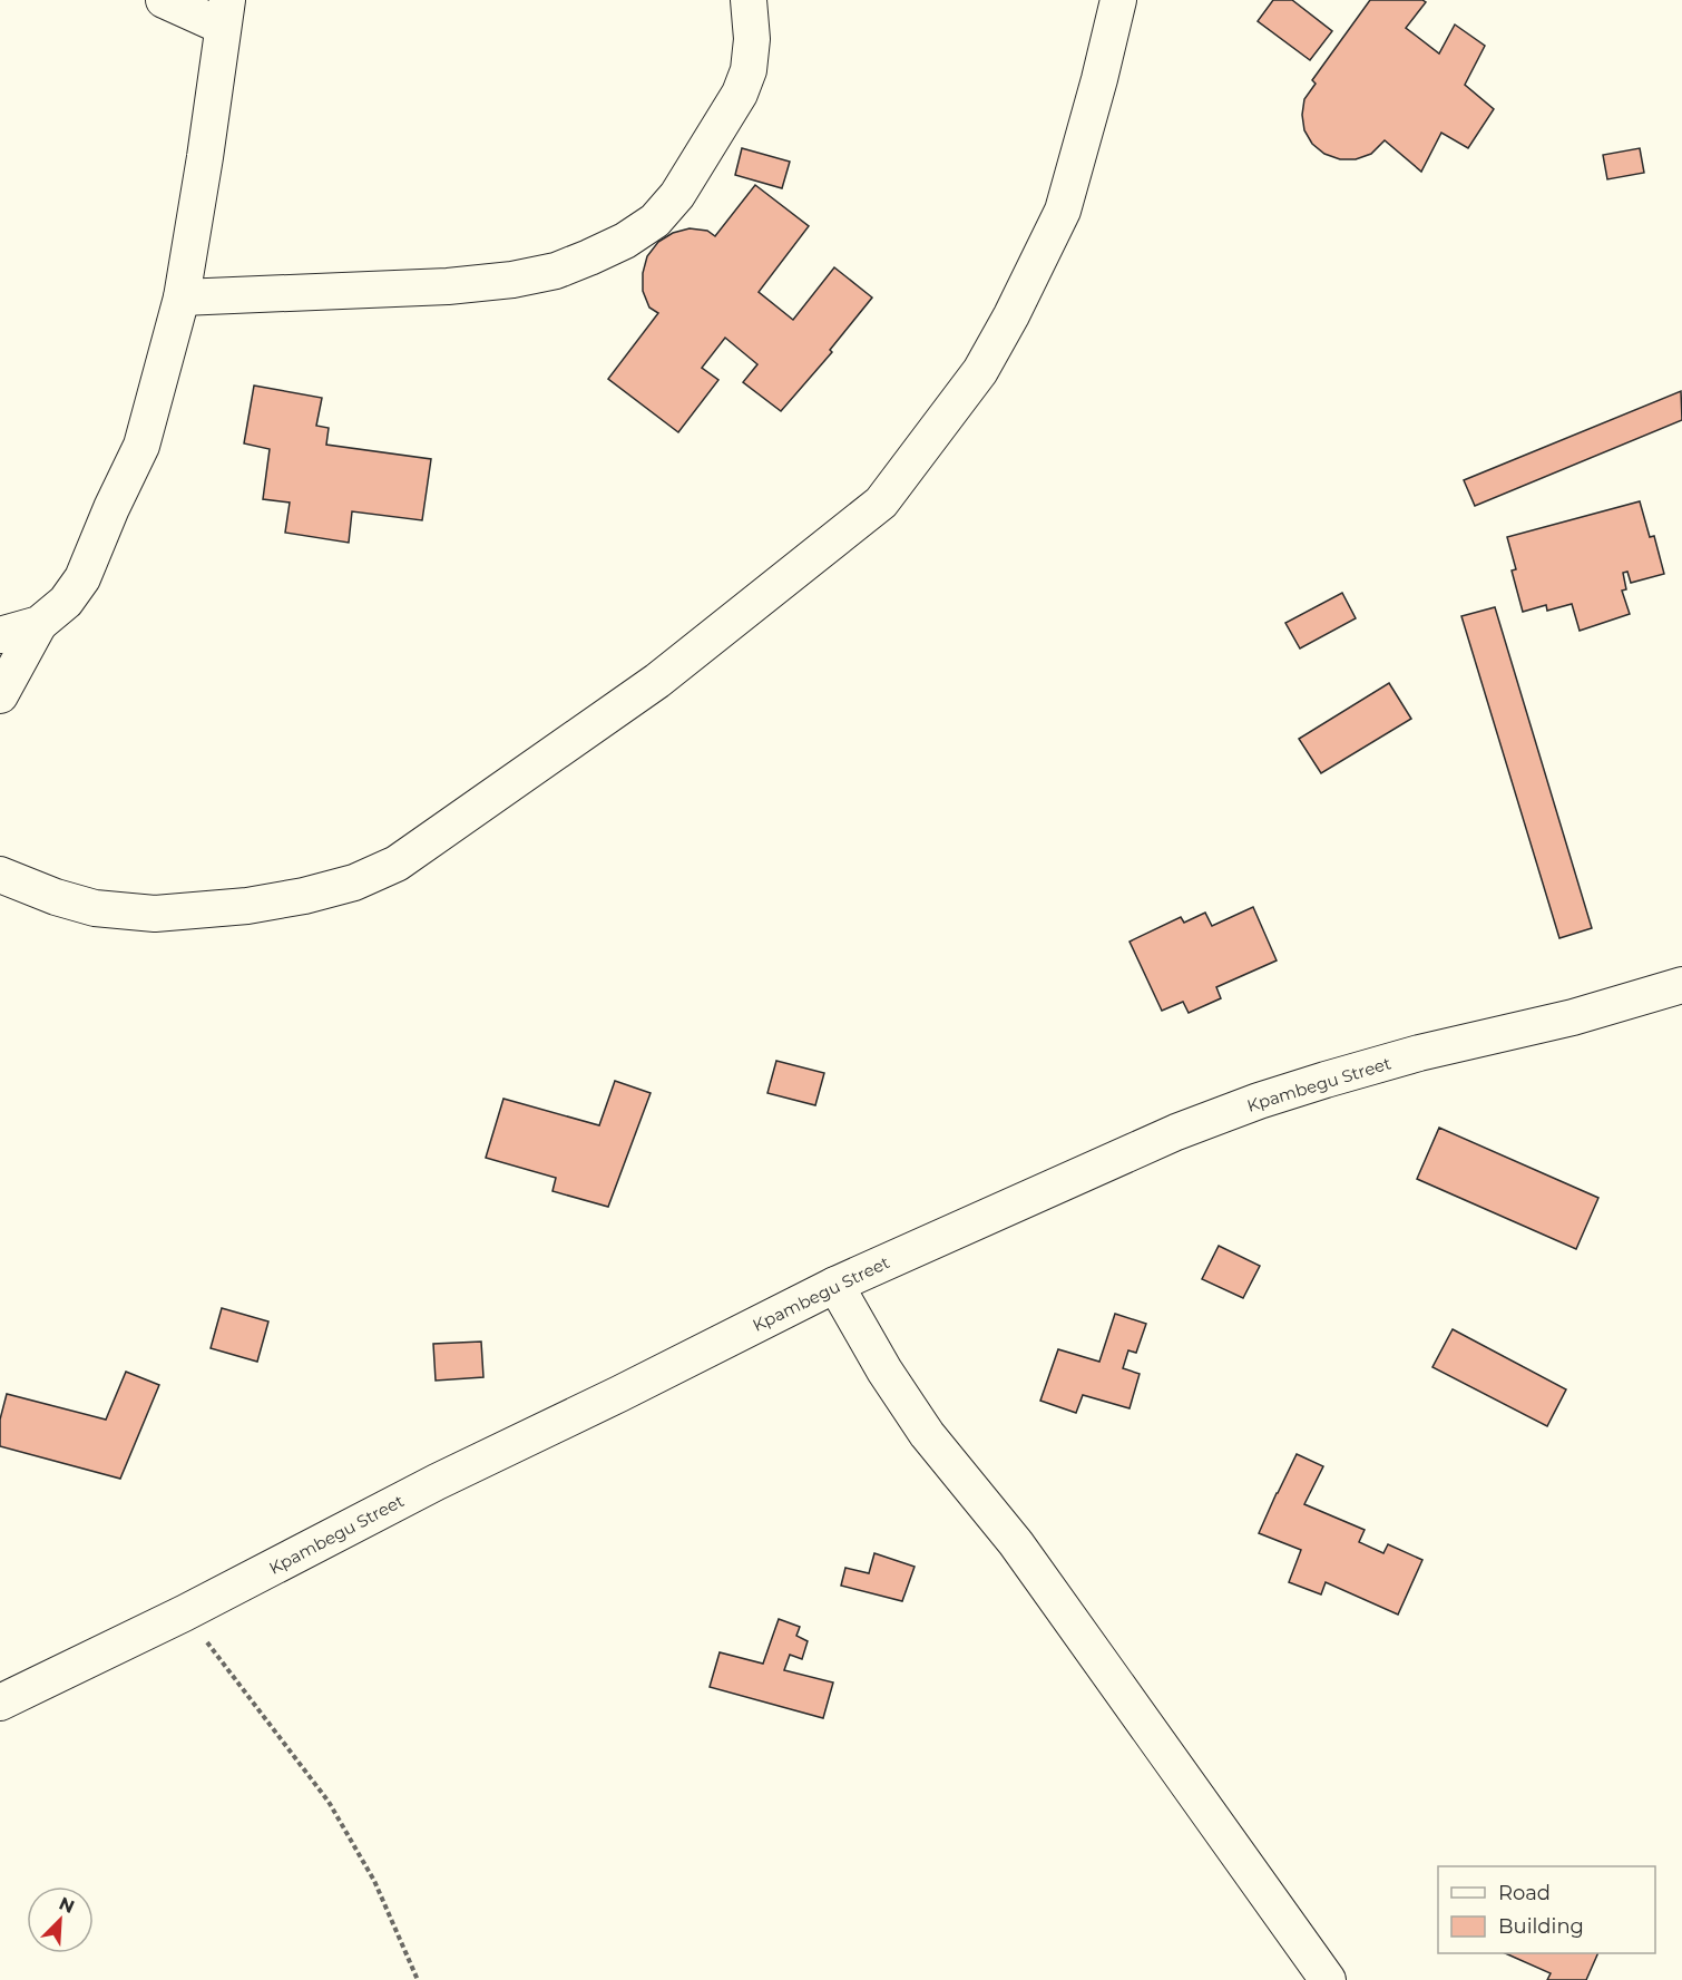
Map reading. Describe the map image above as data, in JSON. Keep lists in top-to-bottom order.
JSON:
{
  "streets": {
    "street": ["Kpambegu Street"]
  },
  "legend": ["Road", "Building"],
  "north": "top right"
}
